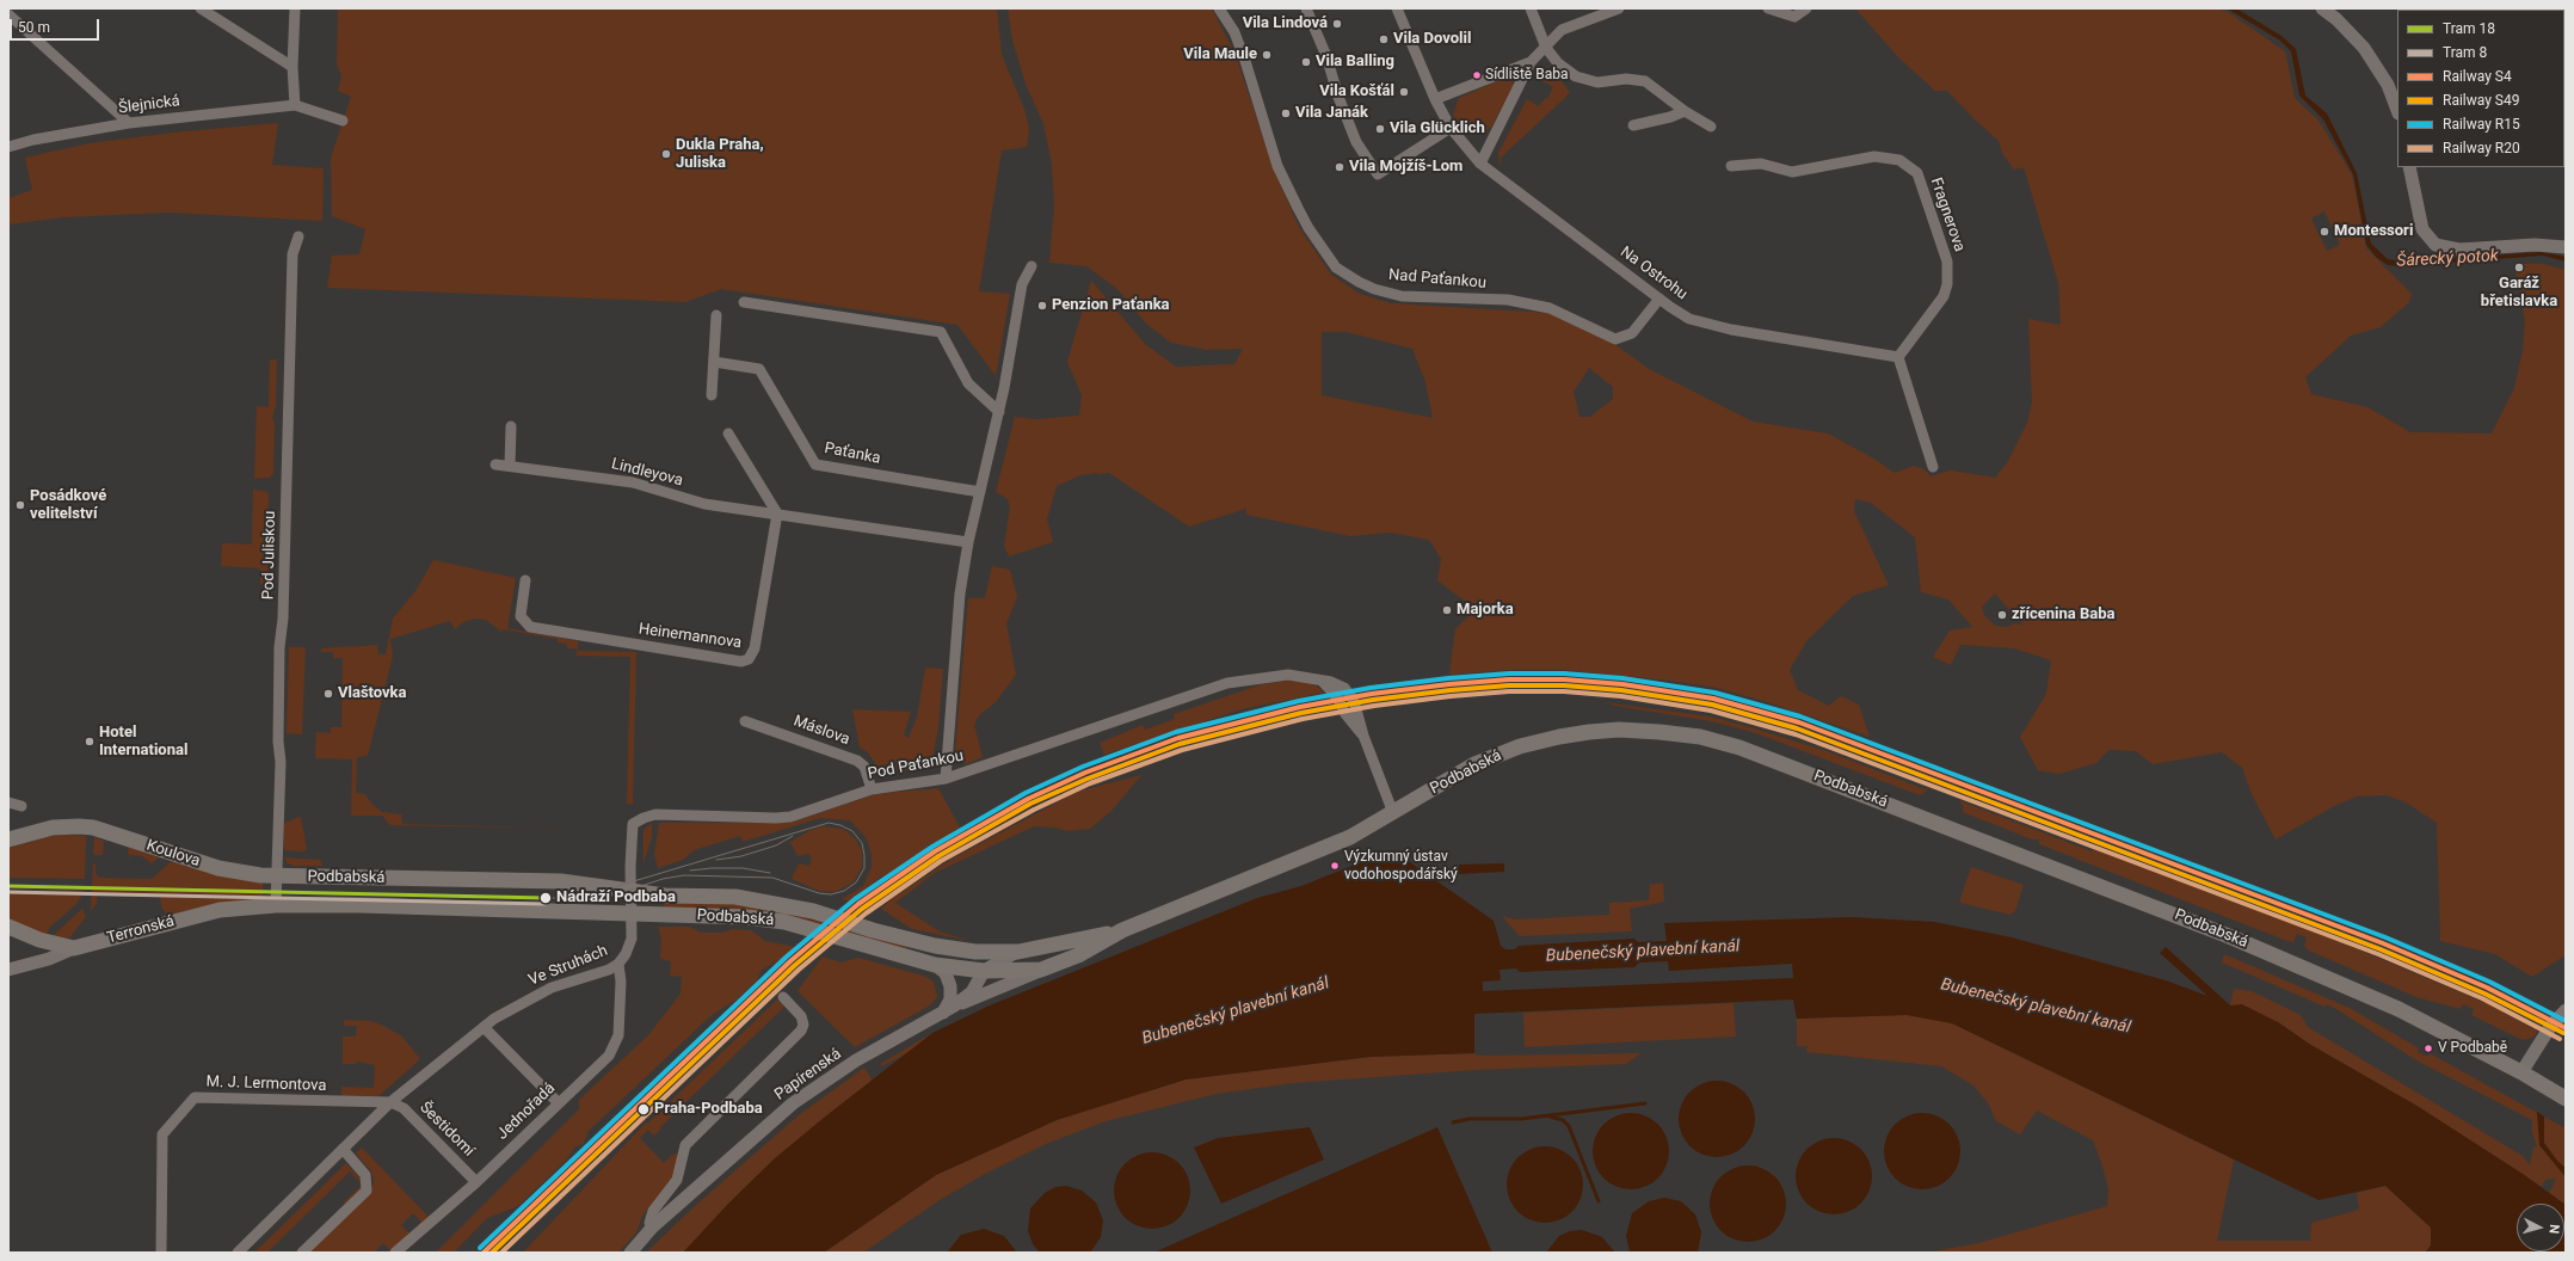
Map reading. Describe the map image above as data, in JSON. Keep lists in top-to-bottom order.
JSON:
{
  "streets": {
    "main road": ["Podbabská", "Koulova", "Terronská"],
    "street": [
      "Šlejnická",
      "Fragnerova",
      "Na Ostrohu",
      "Nad Paťankou",
      "Paťanka",
      "Lindleyova",
      "Pod Juliskou",
      "Heinemannova",
      "Máslova",
      "Pod Paťankou",
      "Ve Struhách",
      "Papírenská",
      "M. J. Lermontova",
      "Jednořadá",
      "Šestidomí"
    ]
  },
  "crossings": [
    ["Fragnerova", "Na Ostrohu"],
    ["Na Ostrohu", "Nad Paťankou"],
    ["Lindleyova", "Heinemannova"],
    ["Pod Juliskou", "Podbabská"],
    ["Pod Juliskou", "Koulova"],
    ["Pod Juliskou", "Terronská"],
    ["Máslova", "Pod Paťankou"],
    ["Pod Paťankou", "Podbabská"],
    ["Pod Paťankou", "Ve Struhách"],
    ["Podbabská", "Koulova"],
    ["Podbabská", "Terronská"],
    ["Podbabská", "Ve Struhách"],
    ["Podbabská", "Papírenská"],
    ["Ve Struhách", "M. J. Lermontova"],
    ["Ve Struhách", "Jednořadá"],
    ["Ve Struhách", "Šestidomí"],
    ["M. J. Lermontova", "Šestidomí"],
    ["Jednořadá", "Šestidomí"]
  ],
  "water": ["Šárecký potok", "Bubenečský plavební kanál"],
  "places": [
    "Vila Lindová",
    "Vila Dovolil",
    "Vila Maule",
    "Vila Balling",
    "Sídliště Baba",
    "Vila Košťál",
    "Vila Janák",
    "Vila Glücklich",
    "Dukla Praha, Juliska",
    "Vila Mojžíš-Lom",
    "Montessori",
    "Garáž břetislavka",
    "Penzion Paťanka",
    "Posádkové velitelství",
    "Majorka",
    "zřícenina Baba",
    "Vlaštovka",
    "Hotel International",
    "Výzkumný ústav vodohospodářský",
    "Nádraží Podbaba",
    "V Podbabě",
    "Praha-Podbaba"
  ],
  "lines": [
    "rail line R15",
    "rail line S4",
    "rail line S49",
    "rail line R20",
    "tram line 18",
    "tram line 8"
  ],
  "legend": [
    "Tram 18",
    "Tram 8",
    "Railway S4",
    "Railway S49",
    "Railway R15",
    "Railway R20"
  ],
  "scale_bar": "50 m",
  "north": "right"
}
